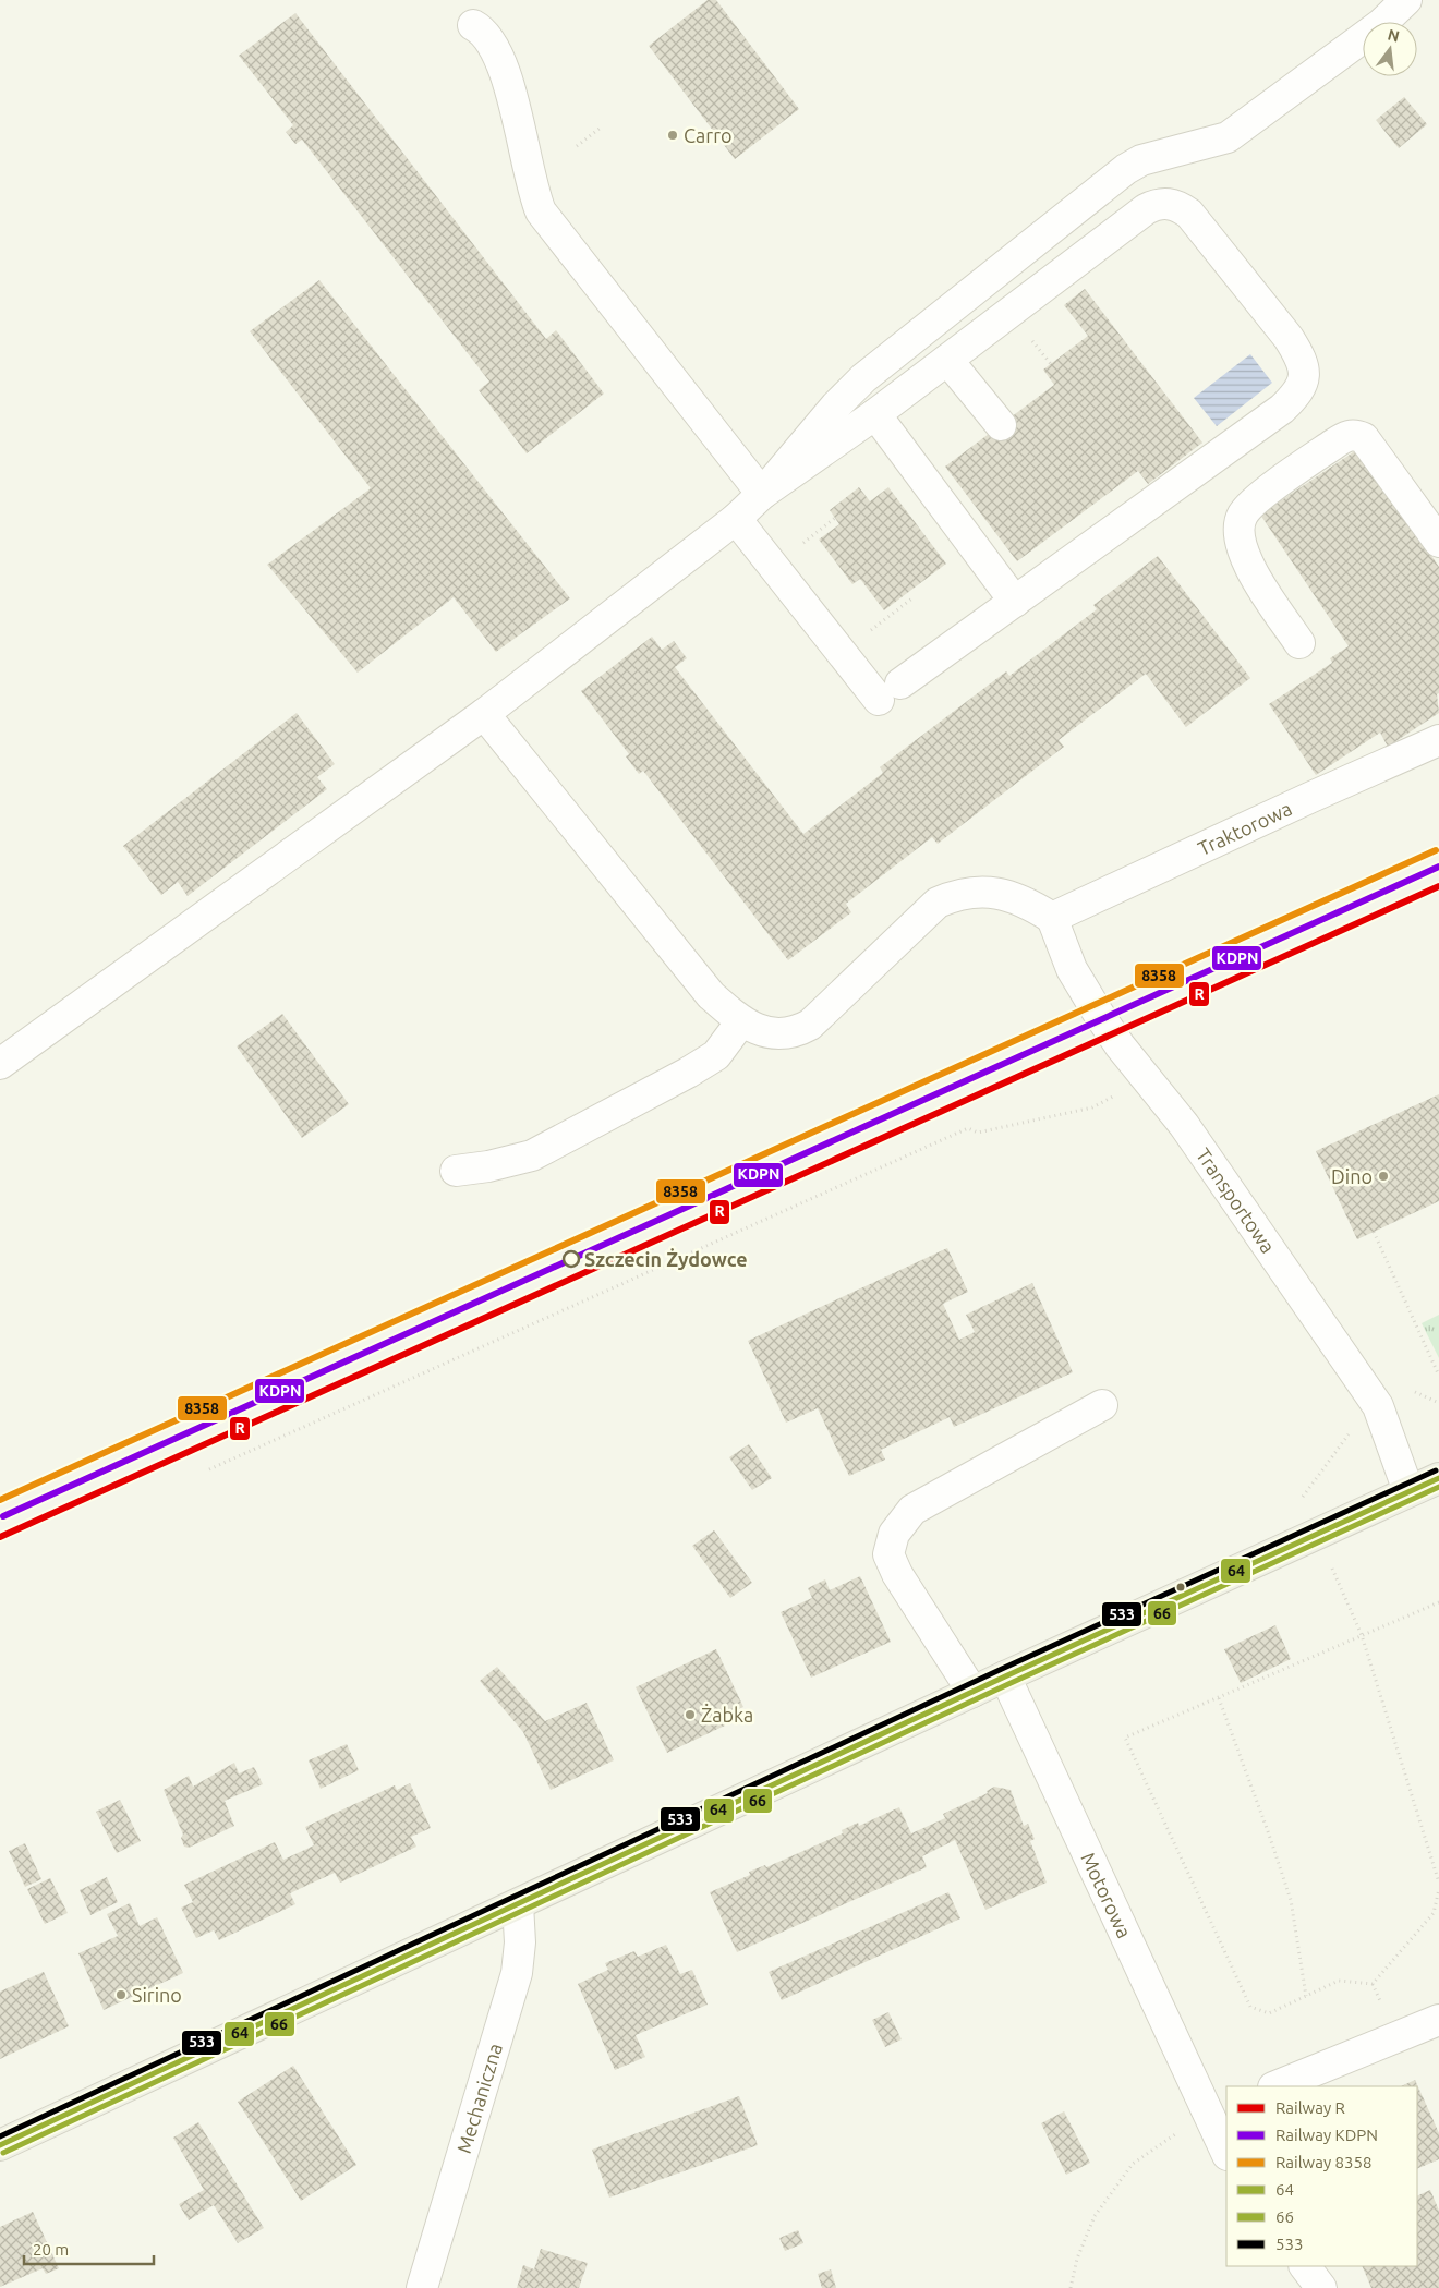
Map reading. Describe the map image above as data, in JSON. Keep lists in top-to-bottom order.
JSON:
{
  "streets": {
    "street": [
      "Traktorowa",
      "Transportowa",
      "Motorowa",
      "Mechaniczna"
    ]
  },
  "crossings": [
    ["Traktorowa", "Transportowa"]
  ],
  "places": [
    "Carro",
    "Dino",
    "Szczecin Żydowce",
    "Żabka",
    "Sirino"
  ],
  "lines": [
    "rail line 8358",
    "rail line KDPN",
    "rail line R",
    "transit line 533",
    "transit line 64",
    "transit line 66"
  ],
  "legend": [
    "Railway R",
    "Railway KDPN",
    "Railway 8358",
    "64",
    "66",
    "533"
  ],
  "scale_bar": "20 m",
  "north": "top"
}
